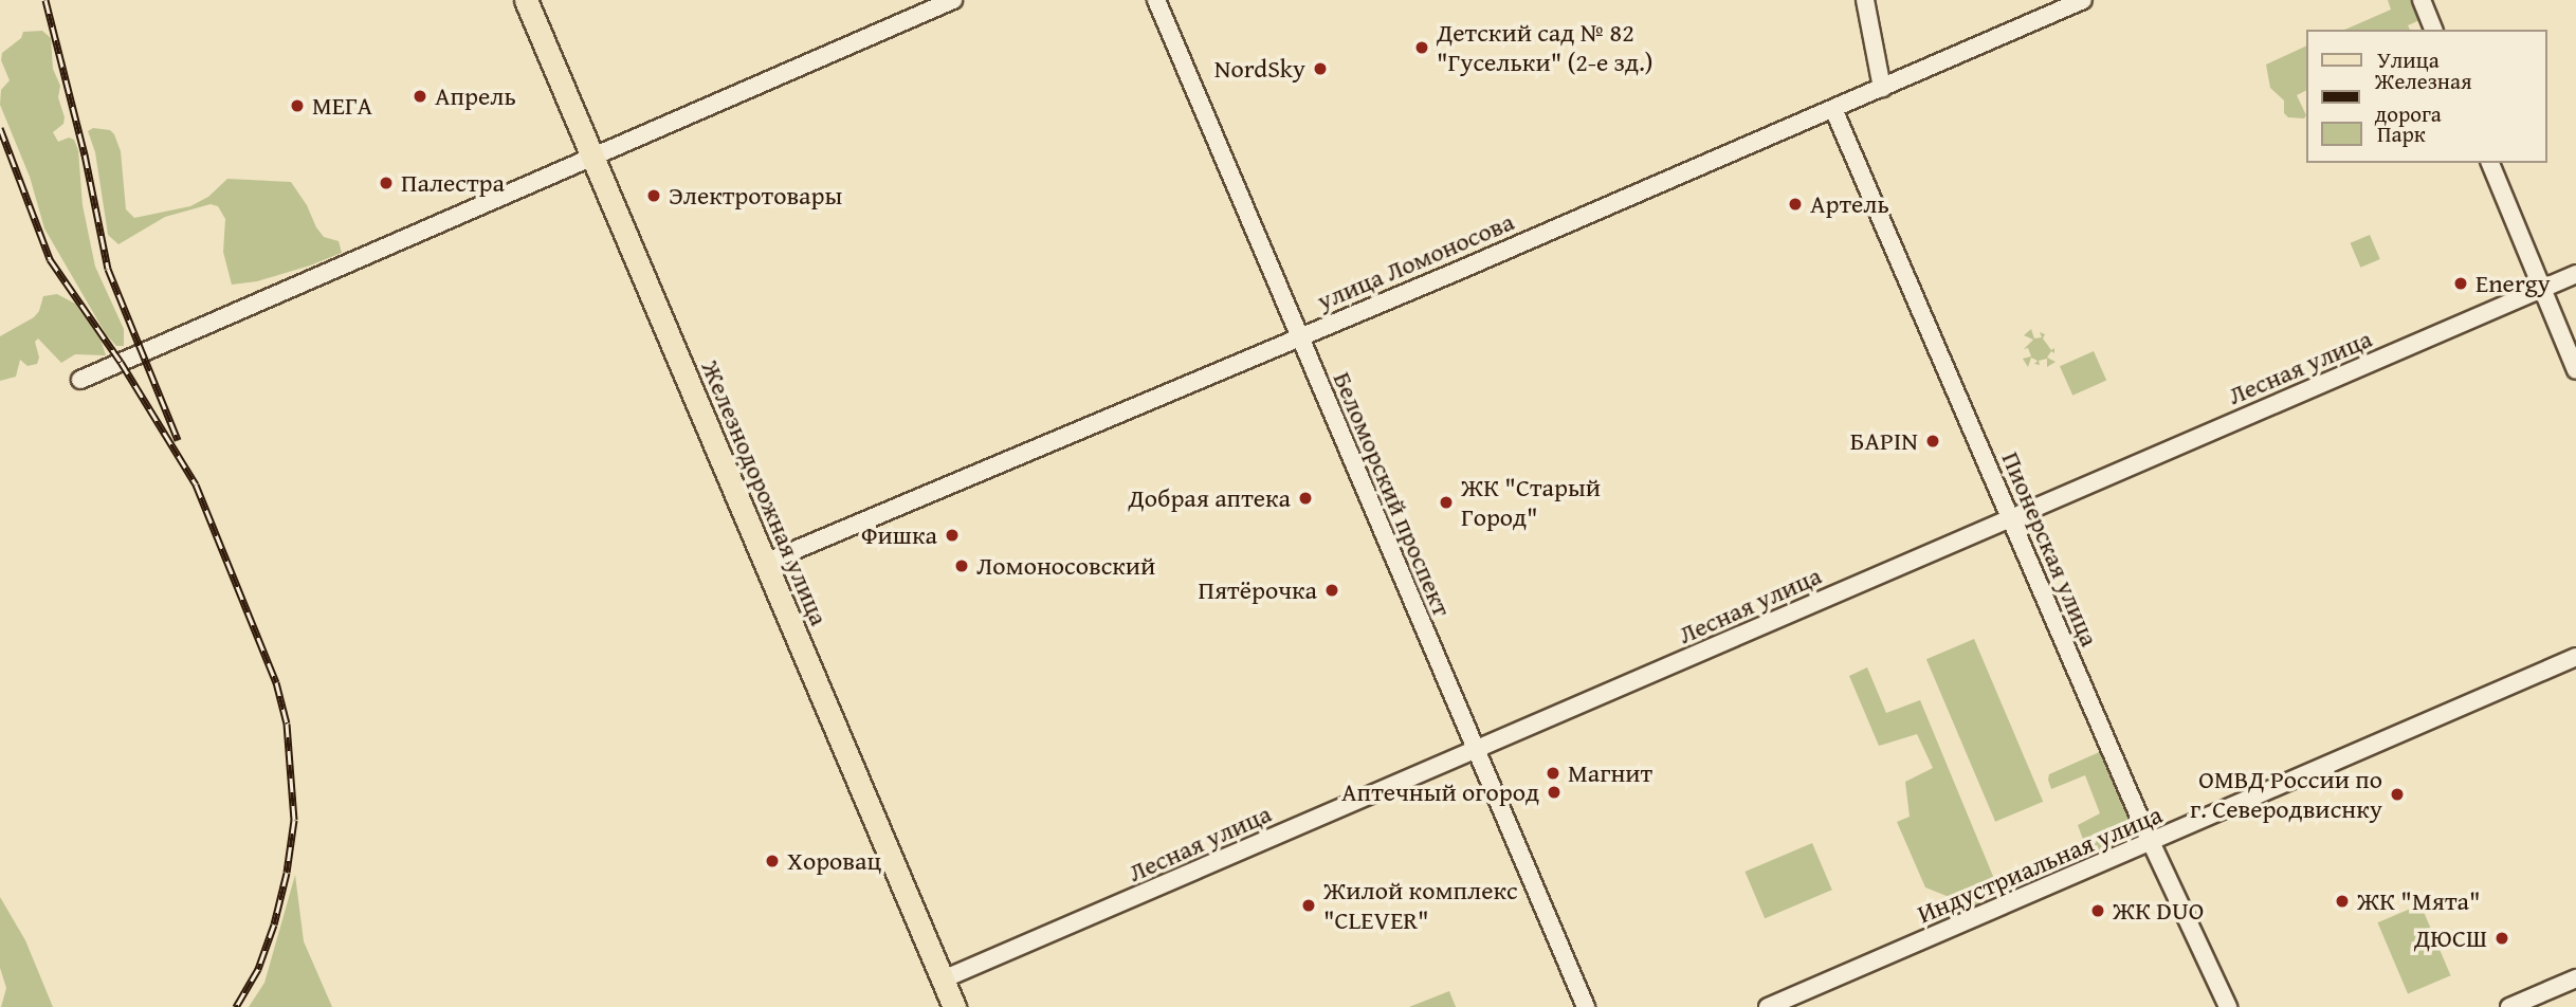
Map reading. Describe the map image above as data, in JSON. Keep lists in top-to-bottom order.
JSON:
{
  "streets": {
    "main road": ["Железнодорожная улица"],
    "street": [
      "улица Ломоносова",
      "Лесная улица",
      "Беломорский проспект",
      "Пионерская улица",
      "Индустриальная улица"
    ]
  },
  "crossings": [
    ["улица Ломоносова", "Железнодорожная улица"],
    ["улица Ломоносова", "Беломорский проспект"],
    ["улица Ломоносова", "Пионерская улица"],
    ["Лесная улица", "Железнодорожная улица"],
    ["Лесная улица", "Беломорский проспект"],
    ["Лесная улица", "Пионерская улица"],
    ["Пионерская улица", "Индустриальная улица"]
  ],
  "places": [
    "Детский сад № 82 \"Гусельки\" (2-е зд.)",
    "NordSky",
    "Апрель",
    "МЕГА",
    "Палестра",
    "Электротовары",
    "Артель",
    "Energy",
    "БАРIN",
    "Добрая аптека",
    "ЖК \"Старый Город\"",
    "Фишка",
    "Ломоносовский",
    "Пятёрочка",
    "Магнит",
    "Аптечный огород",
    "ОМВД России по г. Северодвиснку",
    "Хоровац",
    "ЖК \"Мята\"",
    "Жилой комплекс \"СLEVER\"",
    "ЖК DUO",
    "ДЮСШ"
  ],
  "legend": ["Улица", "Железная дорога", "Парк"]
}
